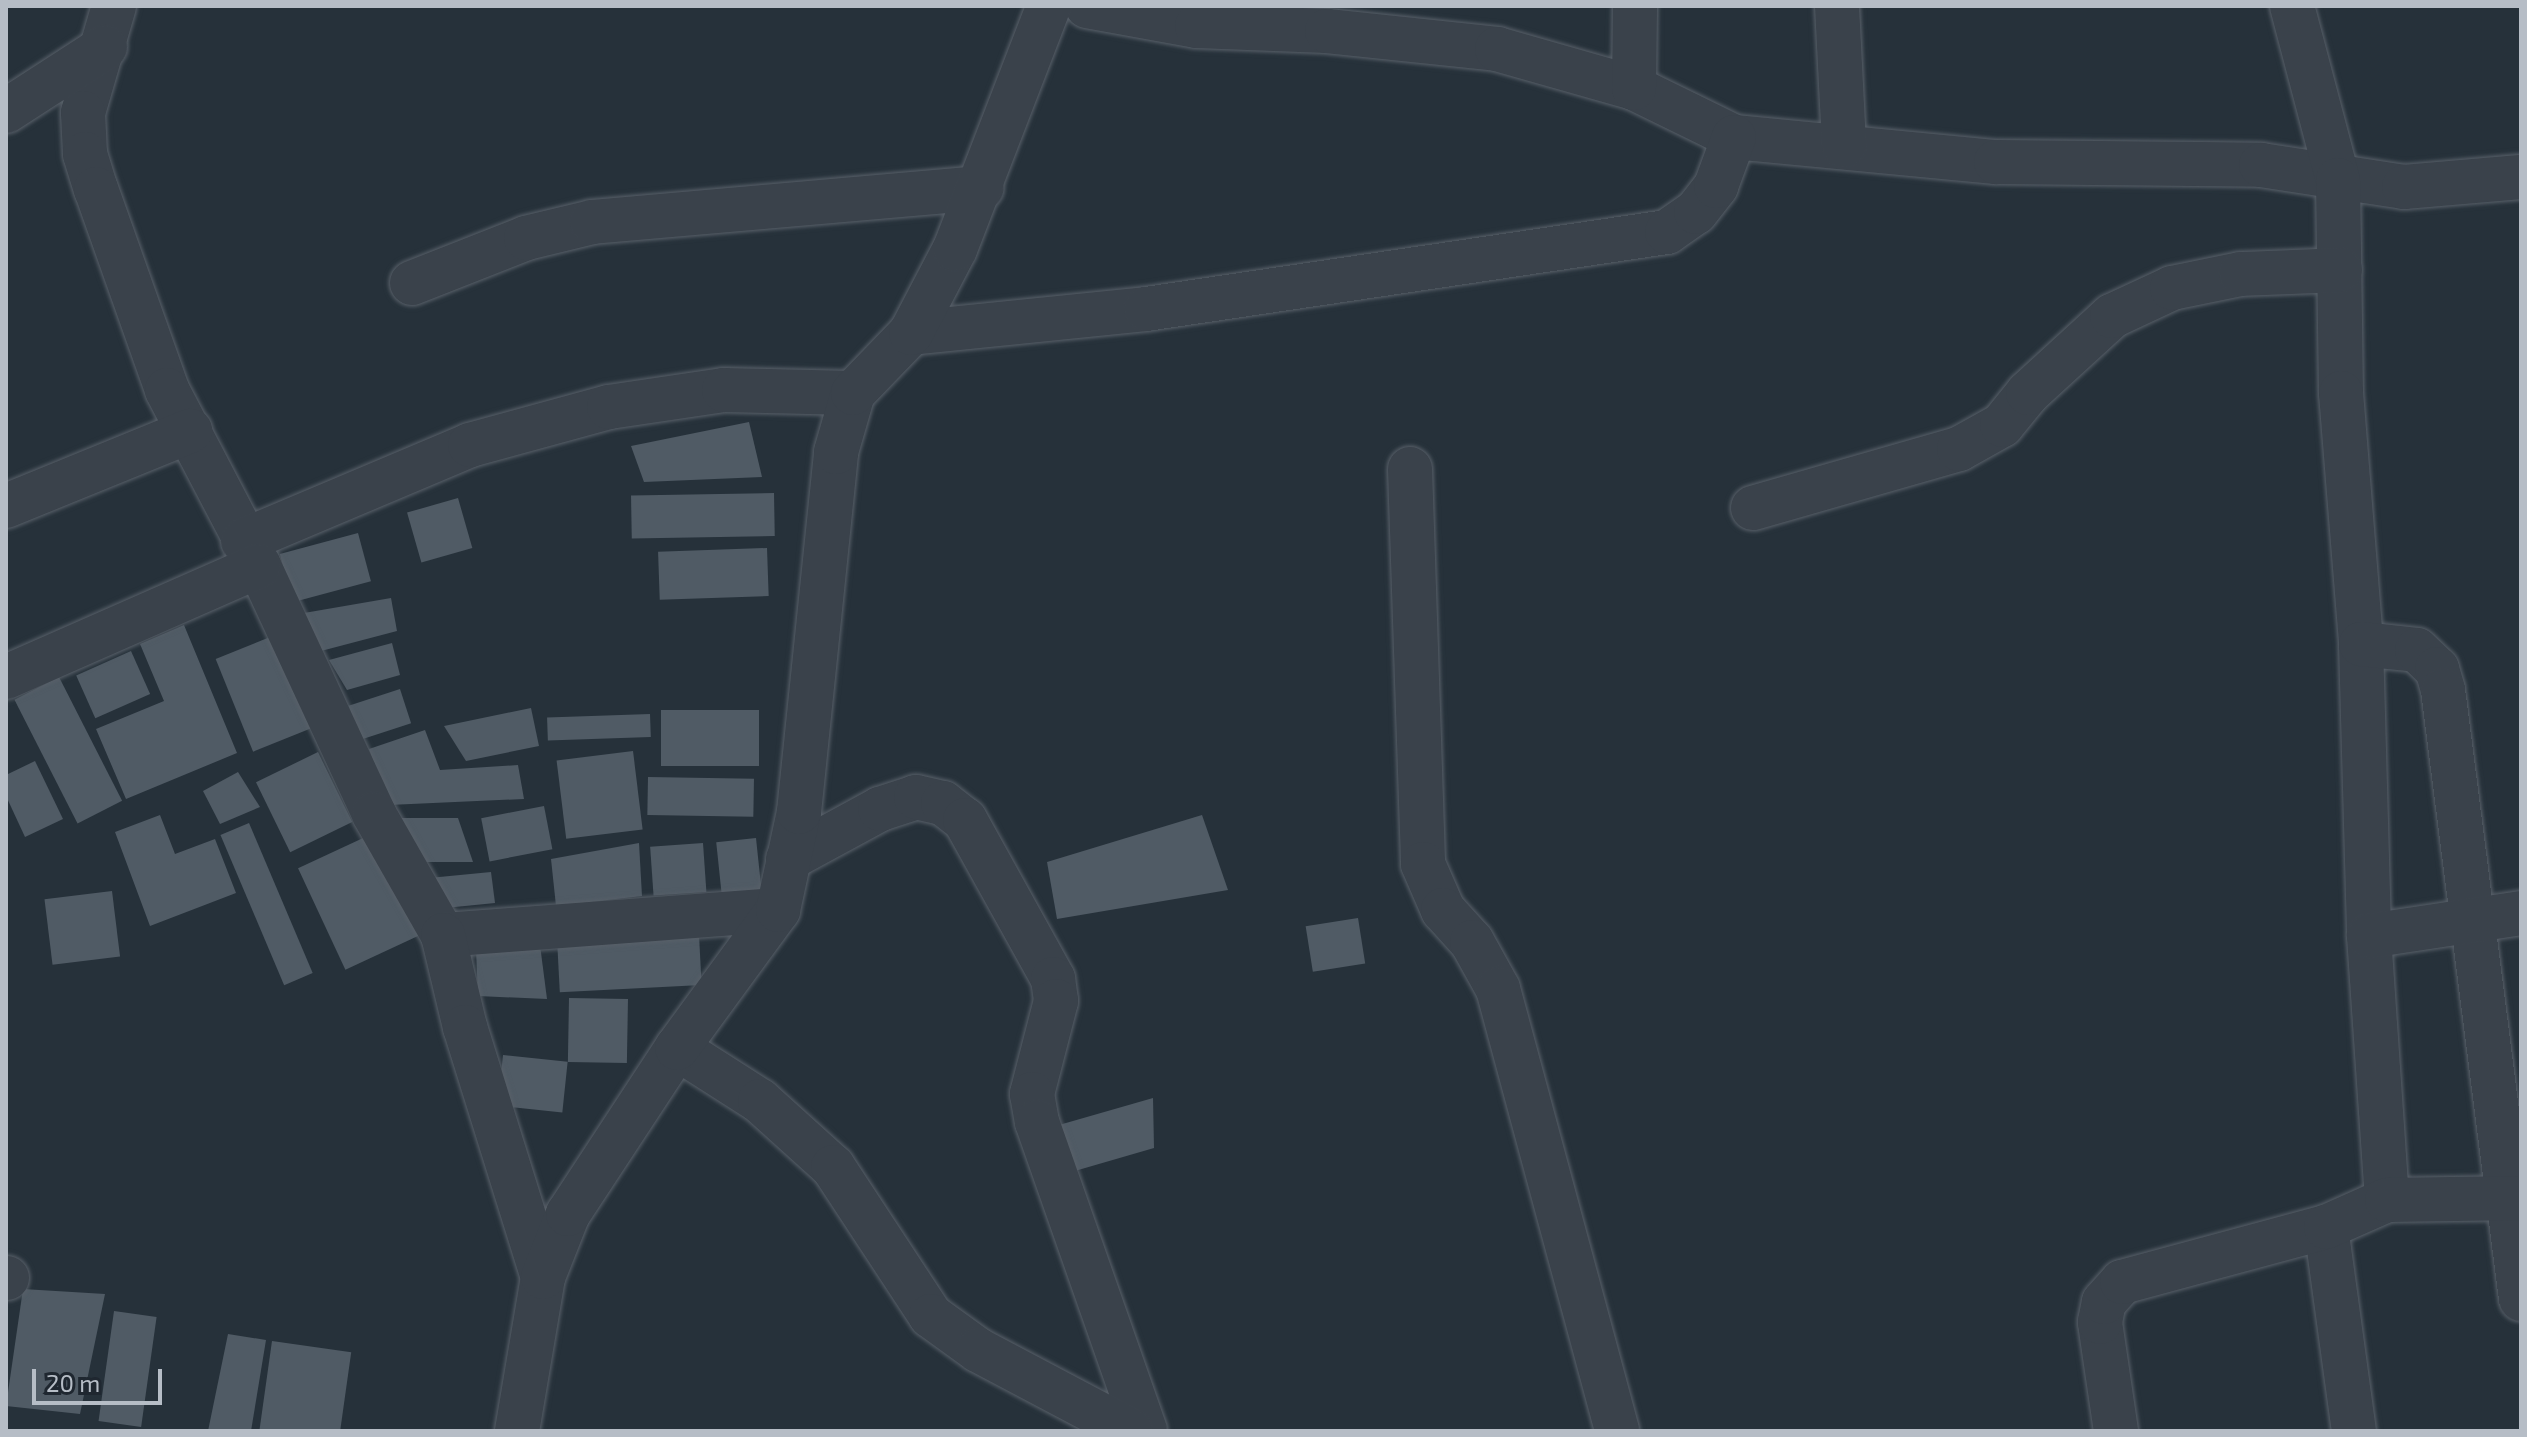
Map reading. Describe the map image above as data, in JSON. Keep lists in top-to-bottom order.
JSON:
{
  "scale_bar": "20 m"
}
